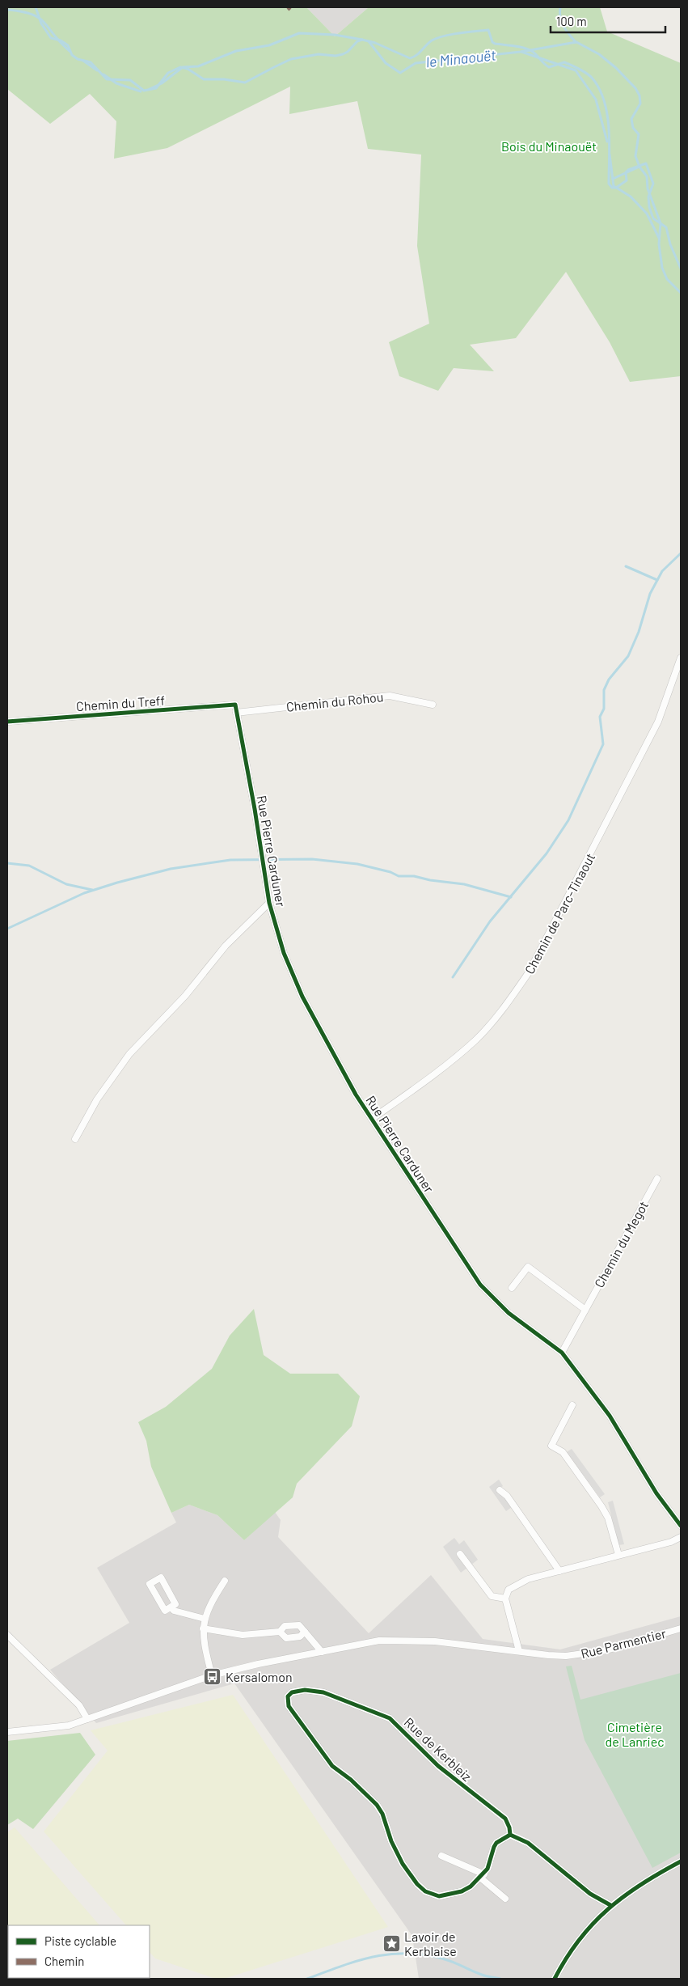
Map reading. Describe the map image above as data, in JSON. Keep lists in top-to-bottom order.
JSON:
{
  "streets": {
    "street": [
      "Chemin du Rohou",
      "Chemin du Treff",
      "Rue Pierre Carduner",
      "Chemin de Parc-Tinaout",
      "Chemin du Megot",
      "Rue Parmentier",
      "Rue de Kerbleiz"
    ]
  },
  "crossings": [
    ["Chemin du Rohou", "Rue Pierre Carduner"],
    ["Chemin du Treff", "Rue Pierre Carduner"],
    ["Rue Pierre Carduner", "Chemin de Parc-Tinaout"],
    ["Rue Pierre Carduner", "Chemin du Megot"]
  ],
  "water": ["le Minaouët"],
  "parks": ["Bois du Minaouët", "Cimetière de Lanriec"],
  "places": {
    "bus stop": ["Kersalomon"],
    "place": ["Lavoir de Kerblaise"]
  },
  "legend": ["Piste cyclable", "Chemin"],
  "scale_bar": "100 m"
}
